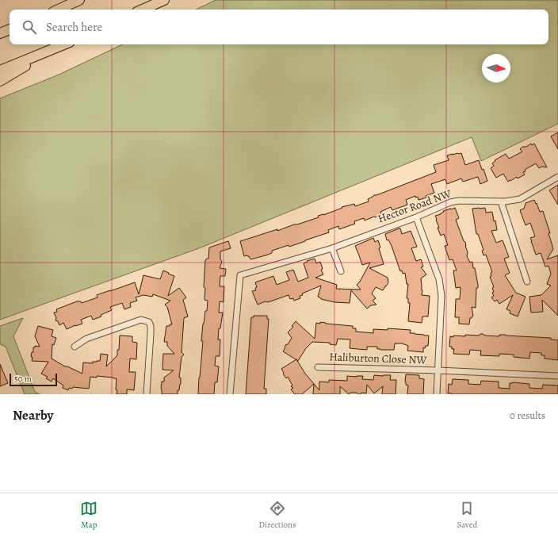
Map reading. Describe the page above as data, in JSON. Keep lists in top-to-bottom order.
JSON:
{
  "streets": {
    "street": ["Hector Road NW", "Haliburton Close NW"]
  },
  "scale_bar": "50 m",
  "north": "right",
  "page": {
    "search": "Search here",
    "scale": "50 m",
    "heading": ["Nearby", "0 results"],
    "nav": ["Map", "Directions", "Saved"]
  }
}
